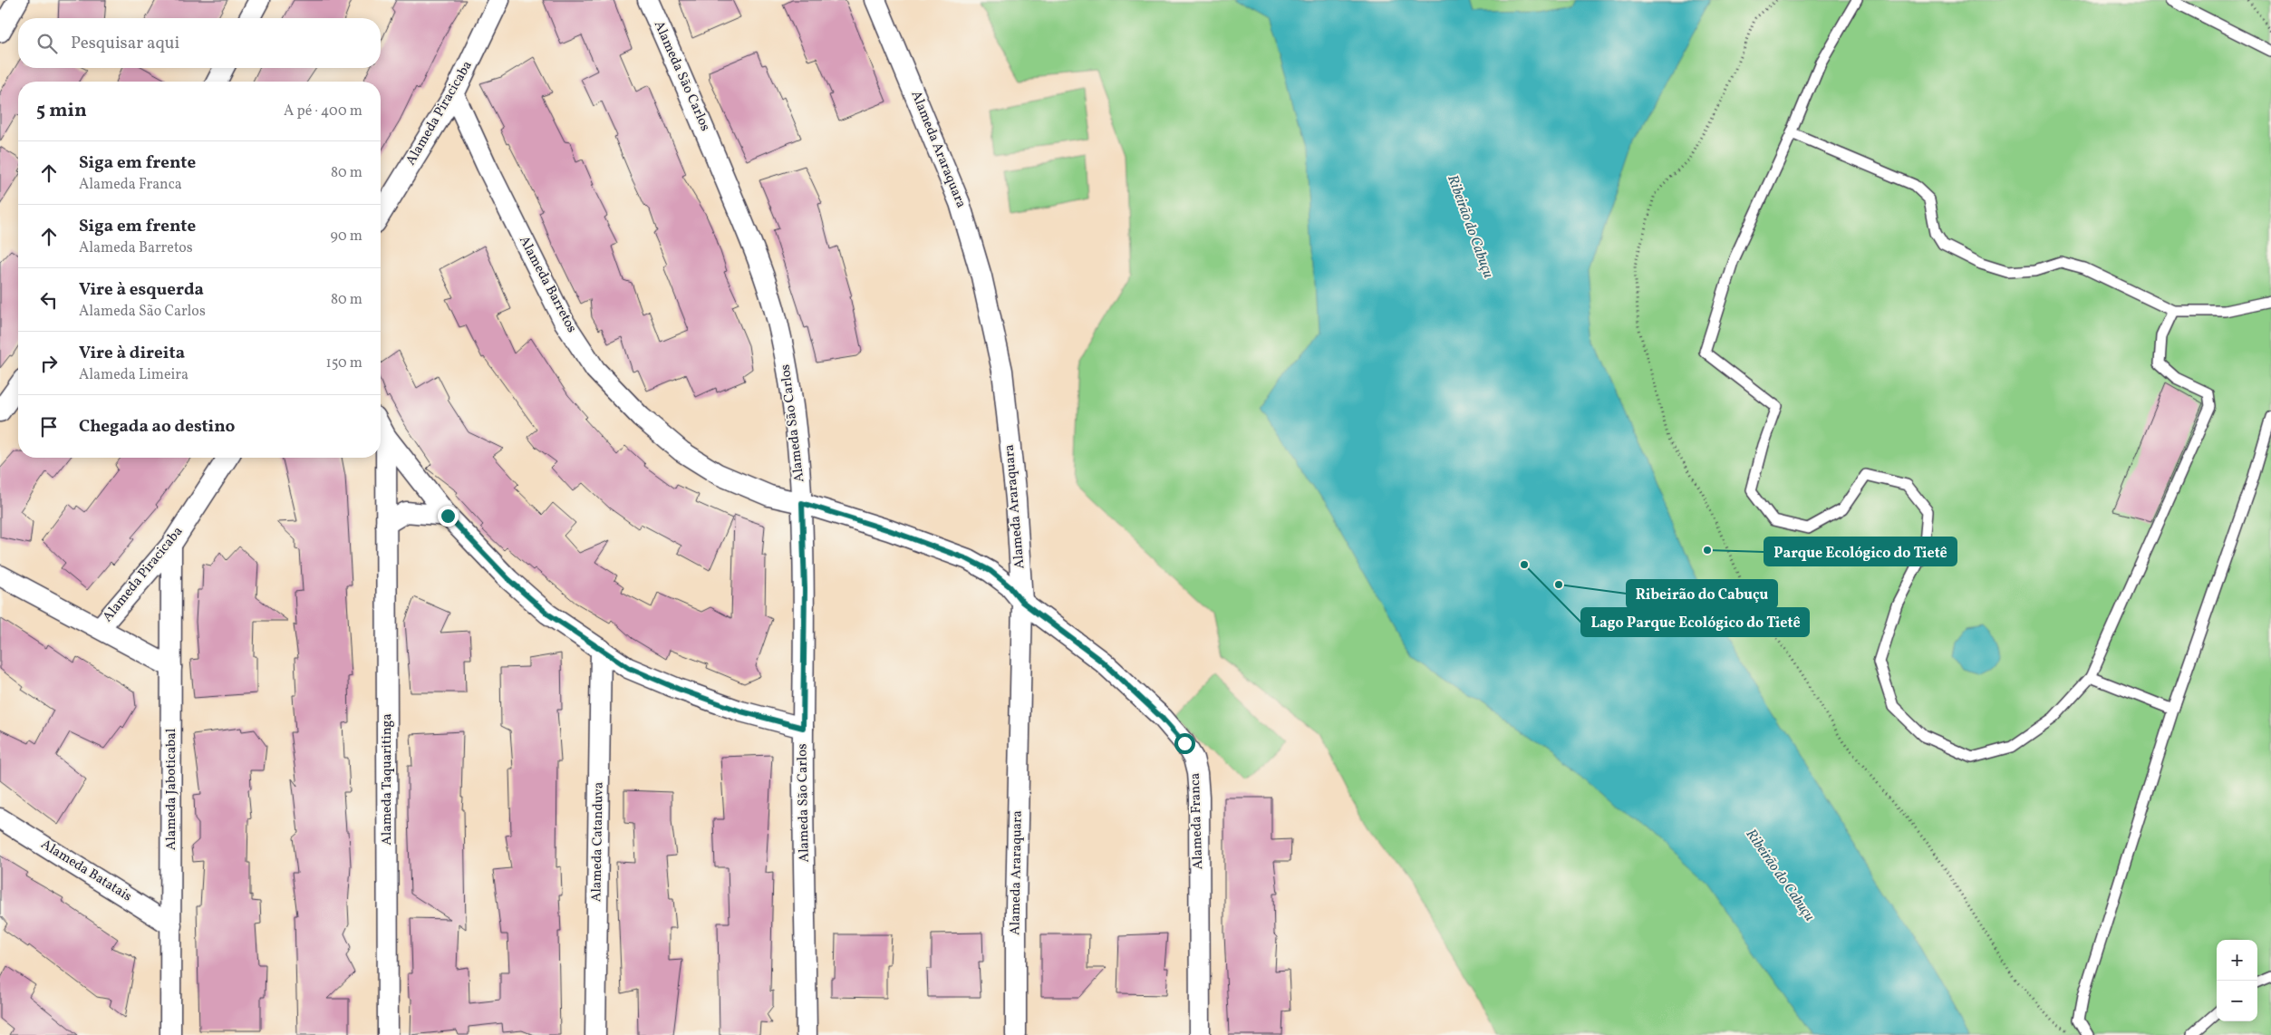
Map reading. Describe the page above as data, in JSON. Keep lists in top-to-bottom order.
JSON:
{
  "streets": {
    "street": [
      "Alameda São Carlos",
      "Alameda Piracicaba",
      "Alameda Araraquara",
      "Alameda Barretos",
      "Alameda Taquaritinga",
      "Alameda Jaboticabal",
      "Alameda Franca",
      "Alameda Catanduva",
      "Alameda Batatais"
    ]
  },
  "crossings": [
    ["Alameda São Carlos", "Alameda Barretos"],
    ["Alameda Piracicaba", "Alameda Barretos"],
    ["Alameda Piracicaba", "Alameda Jaboticabal"],
    ["Alameda Araraquara", "Alameda Barretos"],
    ["Alameda Araraquara", "Alameda Franca"],
    ["Alameda Barretos", "Alameda Franca"],
    ["Alameda Jaboticabal", "Alameda Batatais"]
  ],
  "water": ["Ribeirão do Cabuçu"],
  "places": ["Parque Ecológico do Tietê", "Lago Parque Ecológico do Tietê", "Ribeirão do Cabuçu"],
  "page": {
    "search": "Pesquisar aqui",
    "heading": ["5 min", "A pé · 400 m"],
    "list": [
      ["Siga em frente", "Alameda Franca", "80 m"],
      ["Siga em frente", "Alameda Barretos", "90 m"],
      ["Vire à esquerda", "Alameda São Carlos", "80 m"],
      ["Vire à direita", "Alameda Limeira", "150 m"],
      "Chegada ao destino"
    ],
    "map_buttons": ["+", "−"]
  }
}
